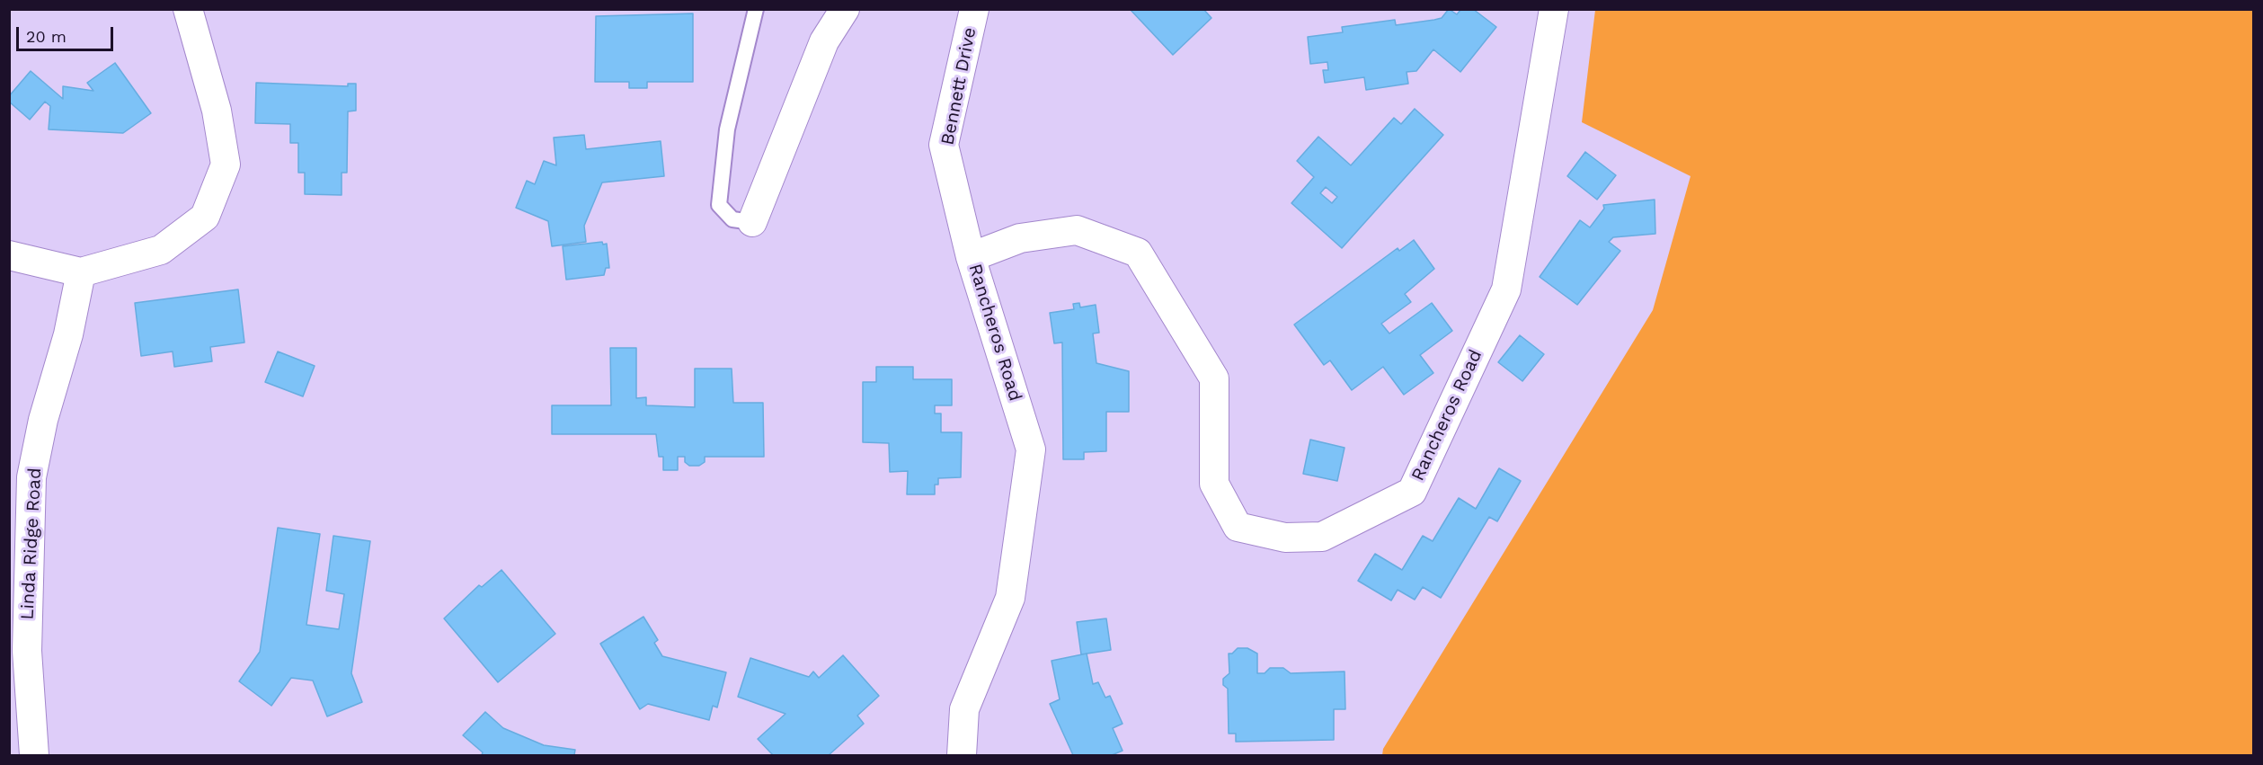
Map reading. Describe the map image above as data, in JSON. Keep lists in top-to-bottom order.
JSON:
{
  "streets": {
    "street": ["Bennett Drive", "Rancheros Road", "Linda Ridge Road"]
  },
  "crossings": [
    ["Bennett Drive", "Rancheros Road"]
  ],
  "scale_bar": "20 m"
}
